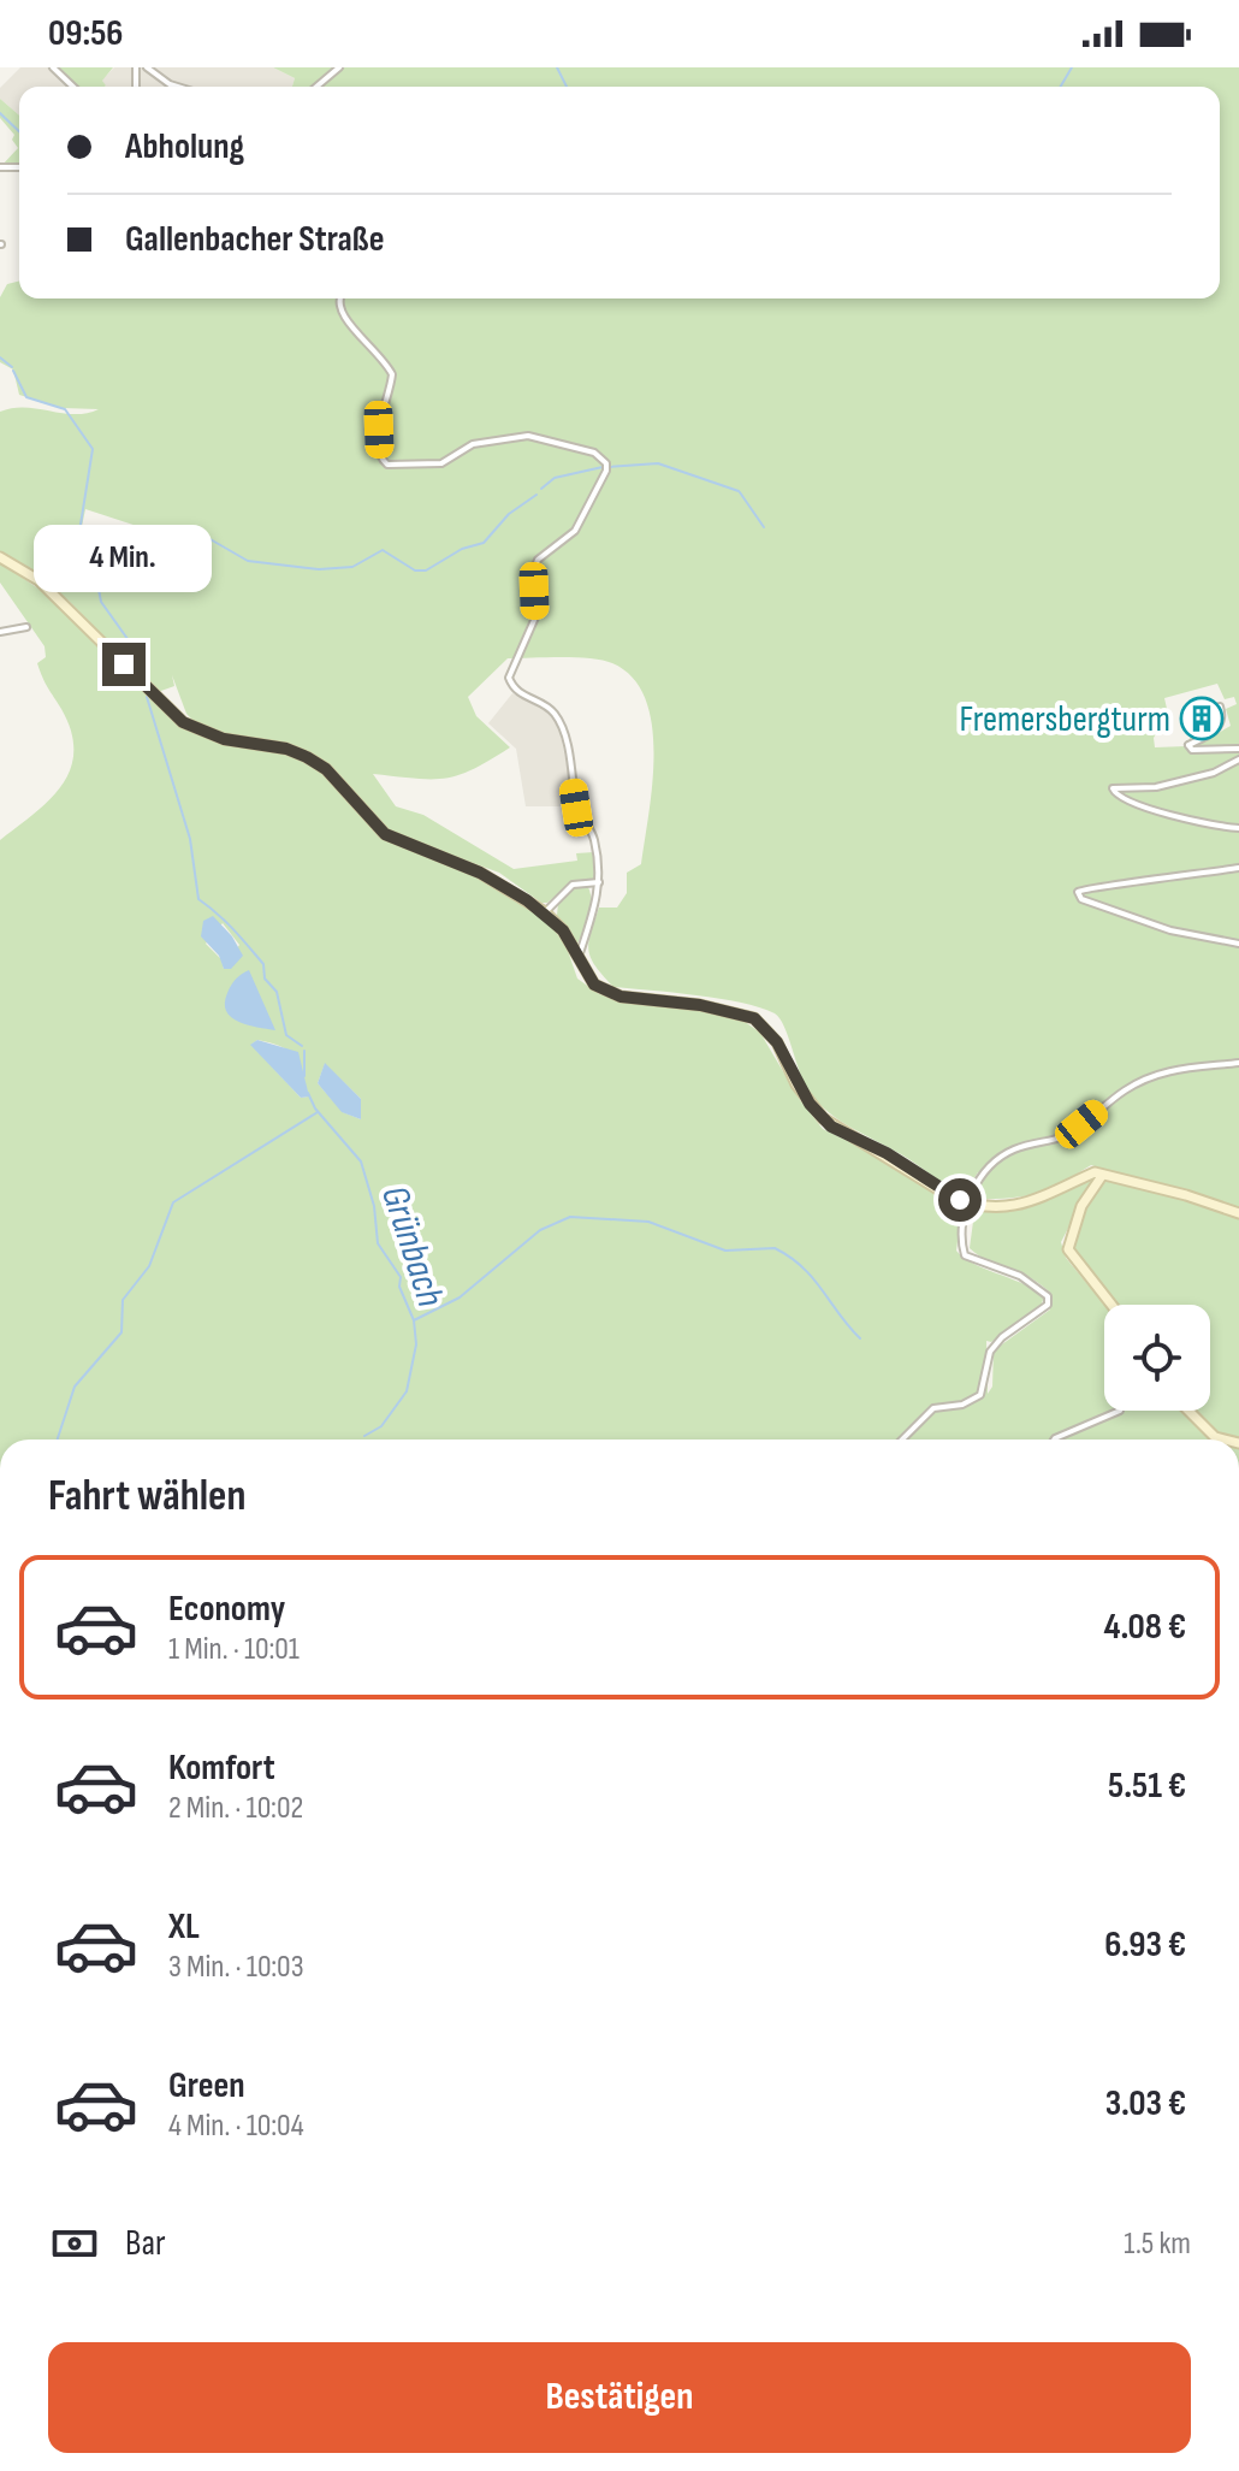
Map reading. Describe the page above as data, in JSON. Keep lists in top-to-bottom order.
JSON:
{
  "water": ["Grünbach"],
  "places": {
    "building": ["Fremersbergturm"]
  },
  "page": {
    "status": "09:56",
    "banner": ["Abholung", "Gallenbacher Straße"],
    "bubble": "4 Min.",
    "heading": "Fahrt wählen",
    "list": [
      {
        "name": "Economy",
        "note": "1 Min. · 10:01",
        "value": "4.08 €"
      },
      {
        "name": "Komfort",
        "note": "2 Min. · 10:02",
        "value": "5.51 €"
      },
      {
        "name": "XL",
        "note": "3 Min. · 10:03",
        "value": "6.93 €"
      },
      {
        "name": "Green",
        "note": "4 Min. · 10:04",
        "value": "3.03 €"
      }
    ],
    "pay": ["Bar", "1.5 km"],
    "buttons": "Bestätigen"
  }
}
